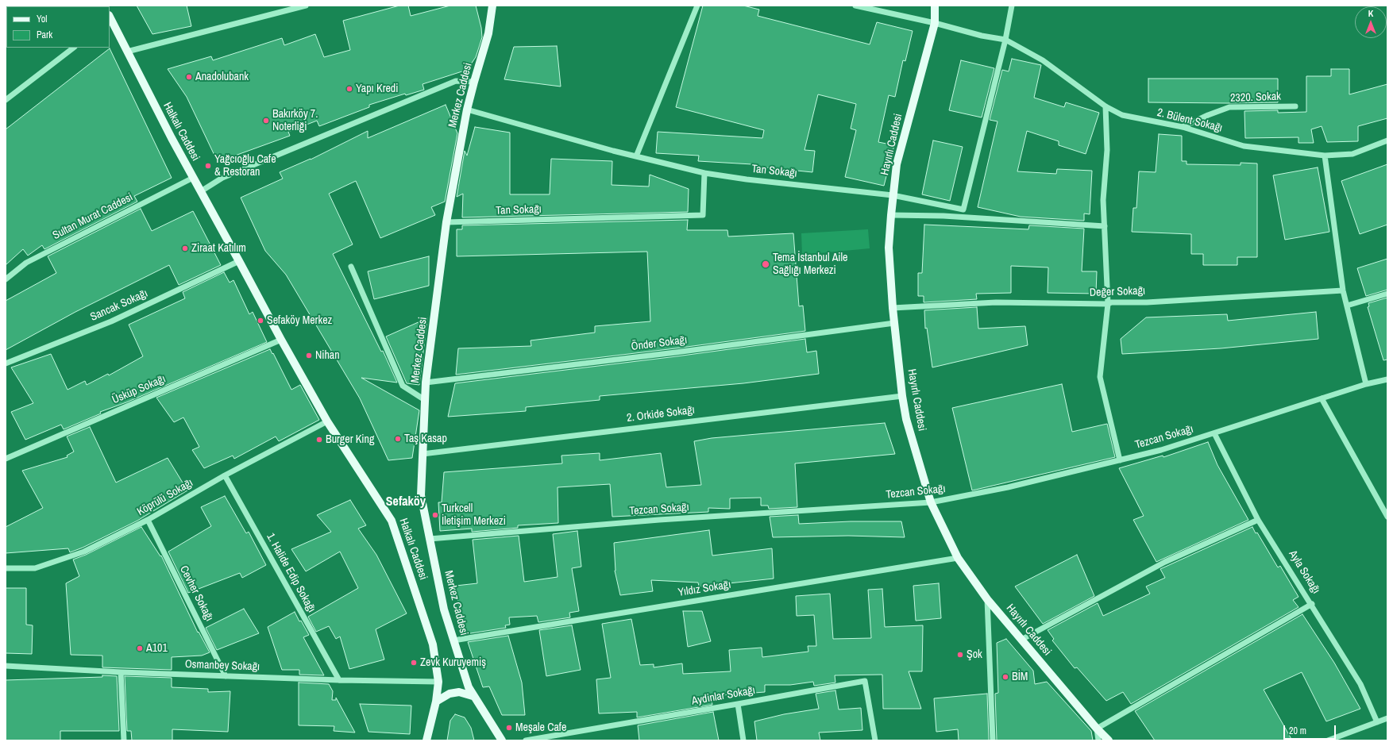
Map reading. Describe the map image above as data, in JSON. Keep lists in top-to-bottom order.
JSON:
{
  "streets": {
    "main road": ["Merkez Caddesi", "Halkalı Caddesi", "Hayırlı Caddesi"],
    "street": [
      "2320. Sokak",
      "2. Bülent Sokağı",
      "Tan Sokağı",
      "Sultan Murat Caddesi",
      "Değer Sokağı",
      "Sancak Sokağı",
      "Önder Sokağı",
      "Üsküp Sokağı",
      "2. Orkide Sokağı",
      "Tezcan Sokağı",
      "Köprülü Sokağı",
      "Ayla Sokağı",
      "1. Halide Edip Sokağı",
      "Yıldız Sokağı",
      "Cevher Sokağı",
      "Osmanbey Sokağı",
      "Aydinlar Sokağı"
    ]
  },
  "crossings": [
    ["Merkez Caddesi", "Tan Sokağı"],
    ["Merkez Caddesi", "Önder Sokağı"],
    ["Merkez Caddesi", "2. Orkide Sokağı"],
    ["Merkez Caddesi", "Tezcan Sokağı"],
    ["Merkez Caddesi", "Yıldız Sokağı"],
    ["2320. Sokak", "2. Bülent Sokağı"],
    ["2. Bülent Sokağı", "Hayırlı Caddesi"],
    ["2. Bülent Sokağı", "Tan Sokağı"],
    ["Halkalı Caddesi", "Sultan Murat Caddesi"],
    ["Halkalı Caddesi", "Sancak Sokağı"],
    ["Halkalı Caddesi", "Üsküp Sokağı"],
    ["Halkalı Caddesi", "Köprülü Sokağı"],
    ["Halkalı Caddesi", "Osmanbey Sokağı"],
    ["Hayırlı Caddesi", "Tan Sokağı"],
    ["Hayırlı Caddesi", "Değer Sokağı"],
    ["Hayırlı Caddesi", "Önder Sokağı"],
    ["Hayırlı Caddesi", "2. Orkide Sokağı"],
    ["Hayırlı Caddesi", "Tezcan Sokağı"],
    ["Hayırlı Caddesi", "Yıldız Sokağı"],
    ["Tezcan Sokağı", "Ayla Sokağı"],
    ["Köprülü Sokağı", "1. Halide Edip Sokağı"],
    ["Köprülü Sokağı", "Cevher Sokağı"],
    ["1. Halide Edip Sokağı", "Osmanbey Sokağı"],
    ["Cevher Sokağı", "Osmanbey Sokağı"]
  ],
  "districts": ["Sefaköy"],
  "places": [
    "Anadolubank",
    "Yapı Kredi",
    "Bakırköy 7. Noterliği",
    "Yağcıoğlu Cafe & Restoran",
    "Ziraat Katılım",
    "Tema İstanbul Aile Sağlığı Merkezi",
    "Sefaköy Merkez",
    "Nihan",
    "Taş Kasap",
    "Burger King",
    "Turkcell İletişim Merkezi",
    "A101",
    "Şok",
    "Zevk Kuruyemiş",
    "BİM",
    "Meşale Cafe"
  ],
  "legend": ["Yol", "Park"],
  "scale_bar": "20 m",
  "north": "top"
}
